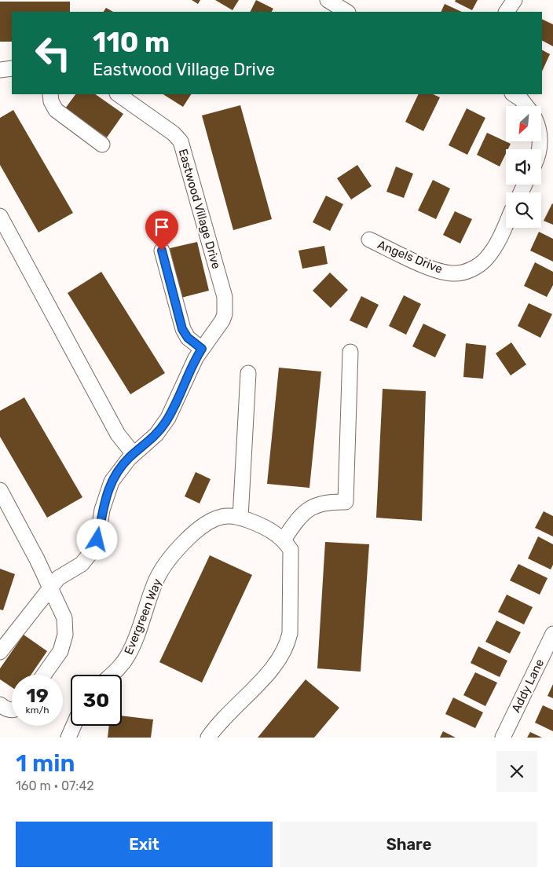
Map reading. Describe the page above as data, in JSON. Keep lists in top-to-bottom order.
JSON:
{
  "streets": {
    "street": [
      "Eastwood Village Drive",
      "Angels Drive",
      "Evergreen Way",
      "Addy Lane"
    ]
  },
  "north": "bottom left",
  "page": {
    "turn": ["110 m", "Eastwood Village Drive"],
    "speed": "19 km/h",
    "limit": "30",
    "heading": ["1 min", "160 m · 07:42"],
    "buttons": ["Exit", "Share"]
  }
}
